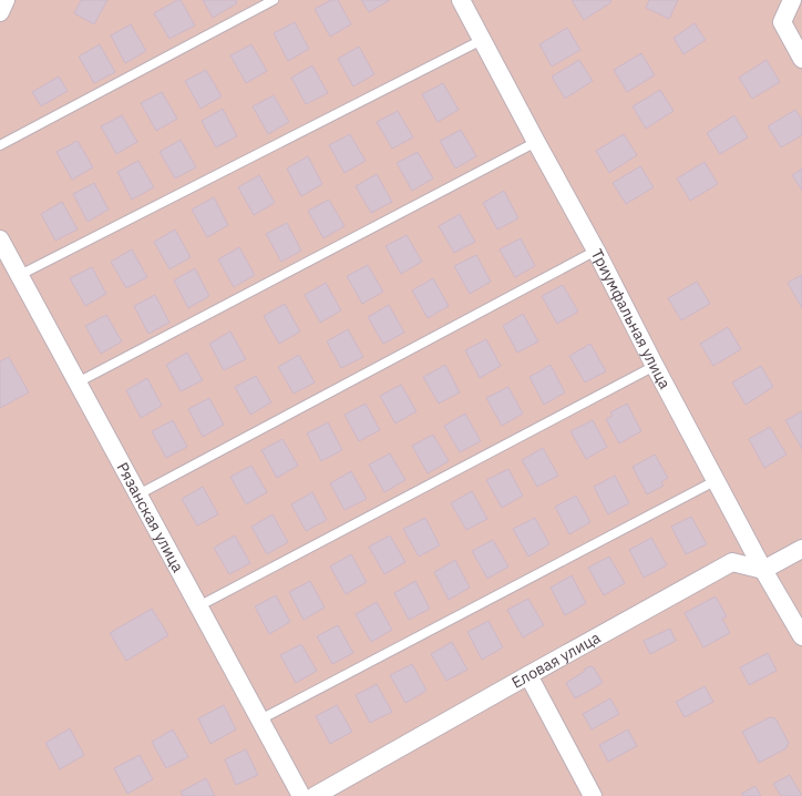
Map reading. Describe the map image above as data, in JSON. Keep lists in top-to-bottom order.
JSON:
{
  "streets": {
    "street": ["Триумфальная улица", "Рязанская улица", "Еловая улица"]
  },
  "crossings": [
    ["Триумфальная улица", "Еловая улица"]
  ]
}
